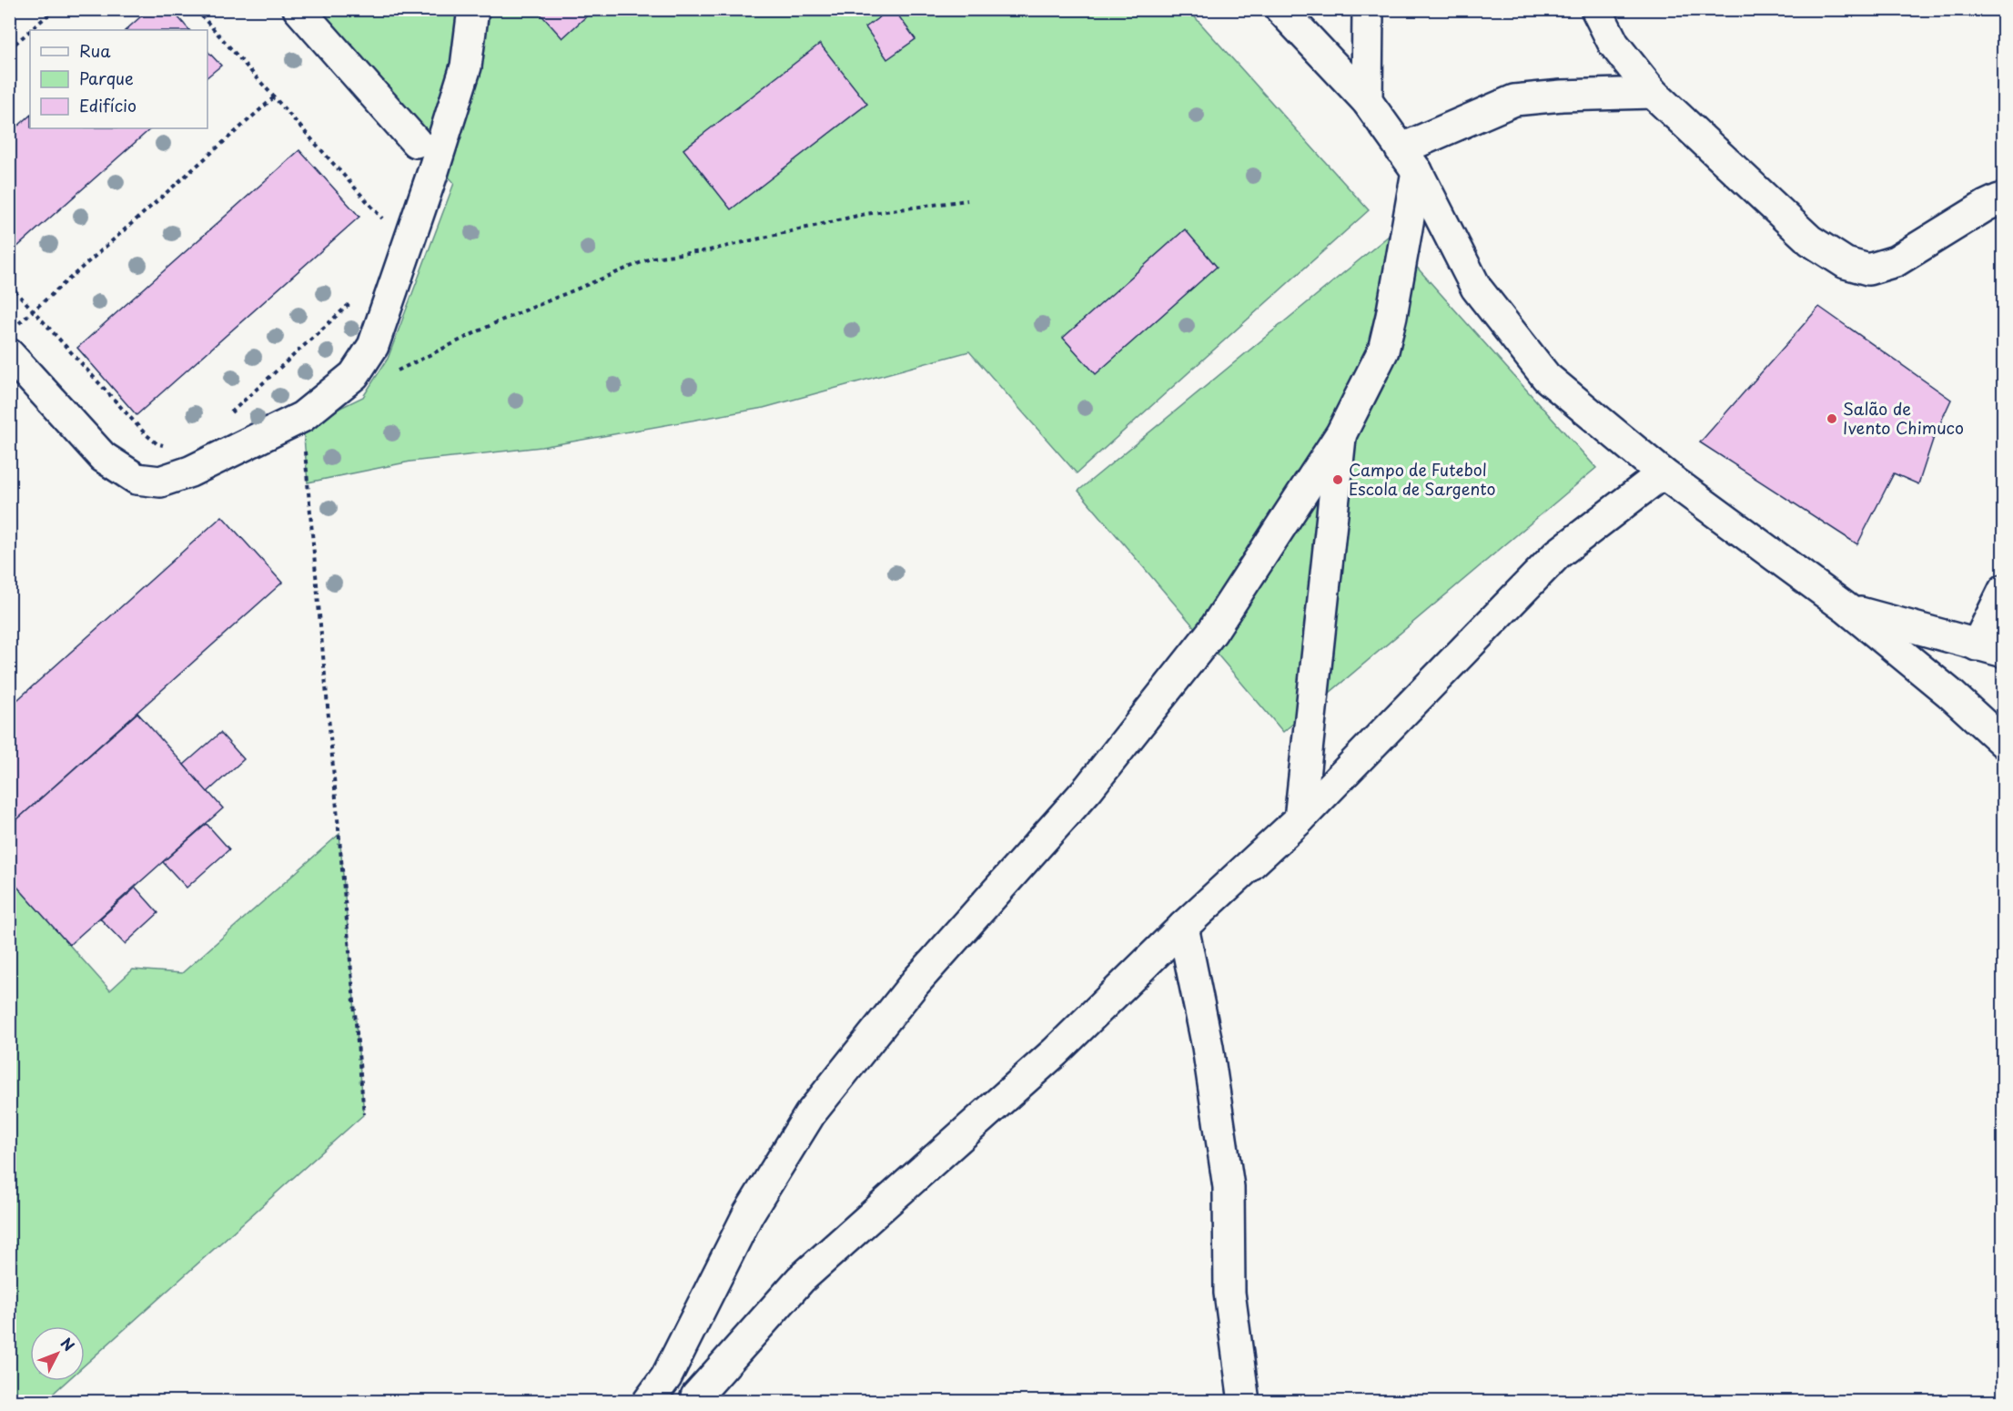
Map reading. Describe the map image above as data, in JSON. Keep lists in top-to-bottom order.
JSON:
{
  "places": ["Salão de Ivento Chimuco", "Campo de Futebol Escola de Sargento"],
  "legend": ["Rua", "Parque", "Edifício"],
  "north": "top right"
}
